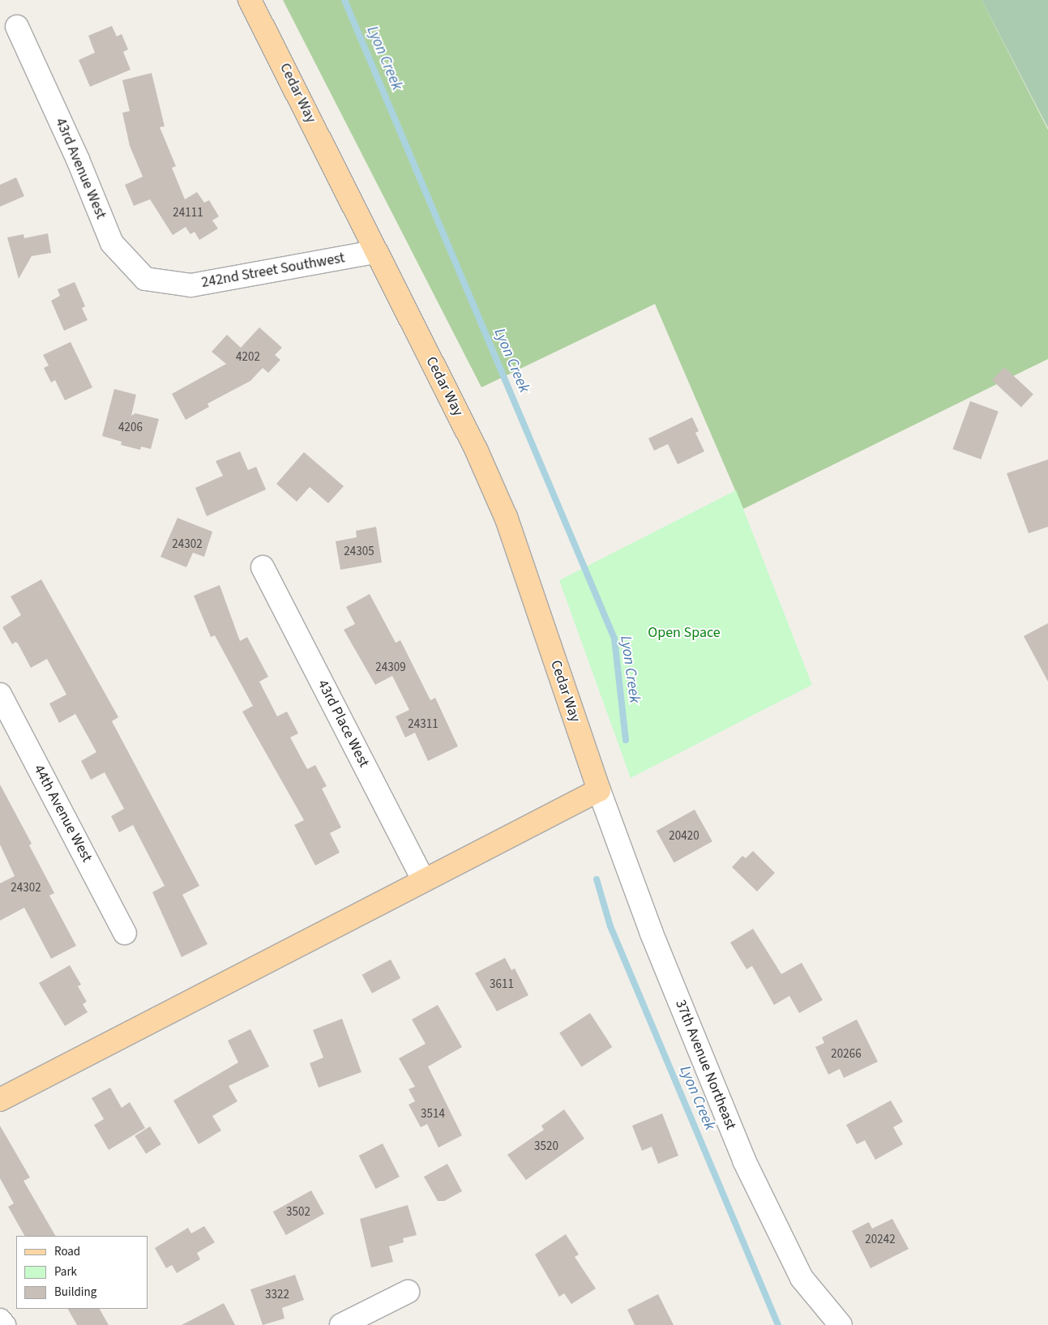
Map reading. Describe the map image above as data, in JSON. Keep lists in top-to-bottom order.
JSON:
{
  "streets": {
    "main road": ["Cedar Way"],
    "street": [
      "43rd Avenue West",
      "242nd Street Southwest",
      "43rd Place West",
      "44th Avenue West",
      "37th Avenue Northeast"
    ]
  },
  "crossings": [
    ["Cedar Way", "242nd Street Southwest"],
    ["Cedar Way", "37th Avenue Northeast"],
    ["43rd Avenue West", "242nd Street Southwest"]
  ],
  "water": ["Lyon Creek"],
  "parks": ["Open Space"],
  "house_numbers": [
    "24111",
    "4202",
    "4206",
    "24302",
    "24305",
    "24309",
    "24311",
    "20420",
    "24302",
    "3611",
    "20266",
    "3514",
    "3520",
    "3502",
    "20242",
    "3322"
  ],
  "legend": ["Road", "Park", "Building"]
}
